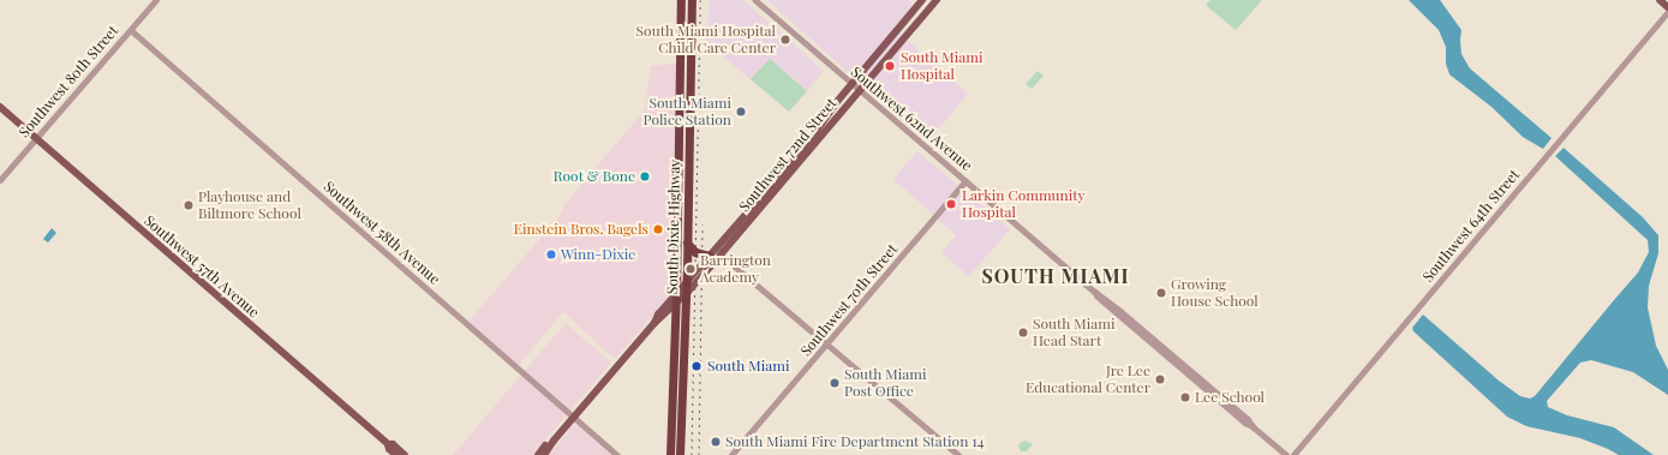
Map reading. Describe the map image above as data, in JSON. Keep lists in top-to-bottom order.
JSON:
{
  "streets": {
    "highway": ["South Dixie Highway"],
    "main road": ["Southwest 72nd Street", "Southwest 57th Avenue"],
    "street": [
      "Southwest 80th Street",
      "Southwest 62nd Avenue",
      "Southwest 64th Street",
      "Southwest 58th Avenue",
      "Southwest 70th Street"
    ]
  },
  "crossings": [
    ["Southwest 80th Street", "Southwest 58th Avenue"],
    ["Southwest 80th Street", "Southwest 57th Avenue"],
    ["Southwest 62nd Avenue", "Southwest 72nd Street"],
    ["Southwest 62nd Avenue", "Southwest 70th Street"],
    ["Southwest 72nd Street", "South Dixie Highway"],
    ["Southwest 72nd Street", "Southwest 58th Avenue"]
  ],
  "districts": ["SOUTH MIAMI"],
  "places": [
    "South Miami Hospital Child Care Center",
    "South Miami Hospital",
    "South Miami Police Station",
    "Root & Bone",
    "Larkin Community Hospital",
    "Playhouse and Biltmore School",
    "Einstein Bros. Bagels",
    "Winn-Dixie",
    "Barrington Academy",
    "Growing House School",
    "South Miami Head Start",
    "South Miami",
    "Jre Lee Educational Center",
    "South Miami Post Office",
    "Lee School",
    "South Miami Fire Department Station 14"
  ]
}
